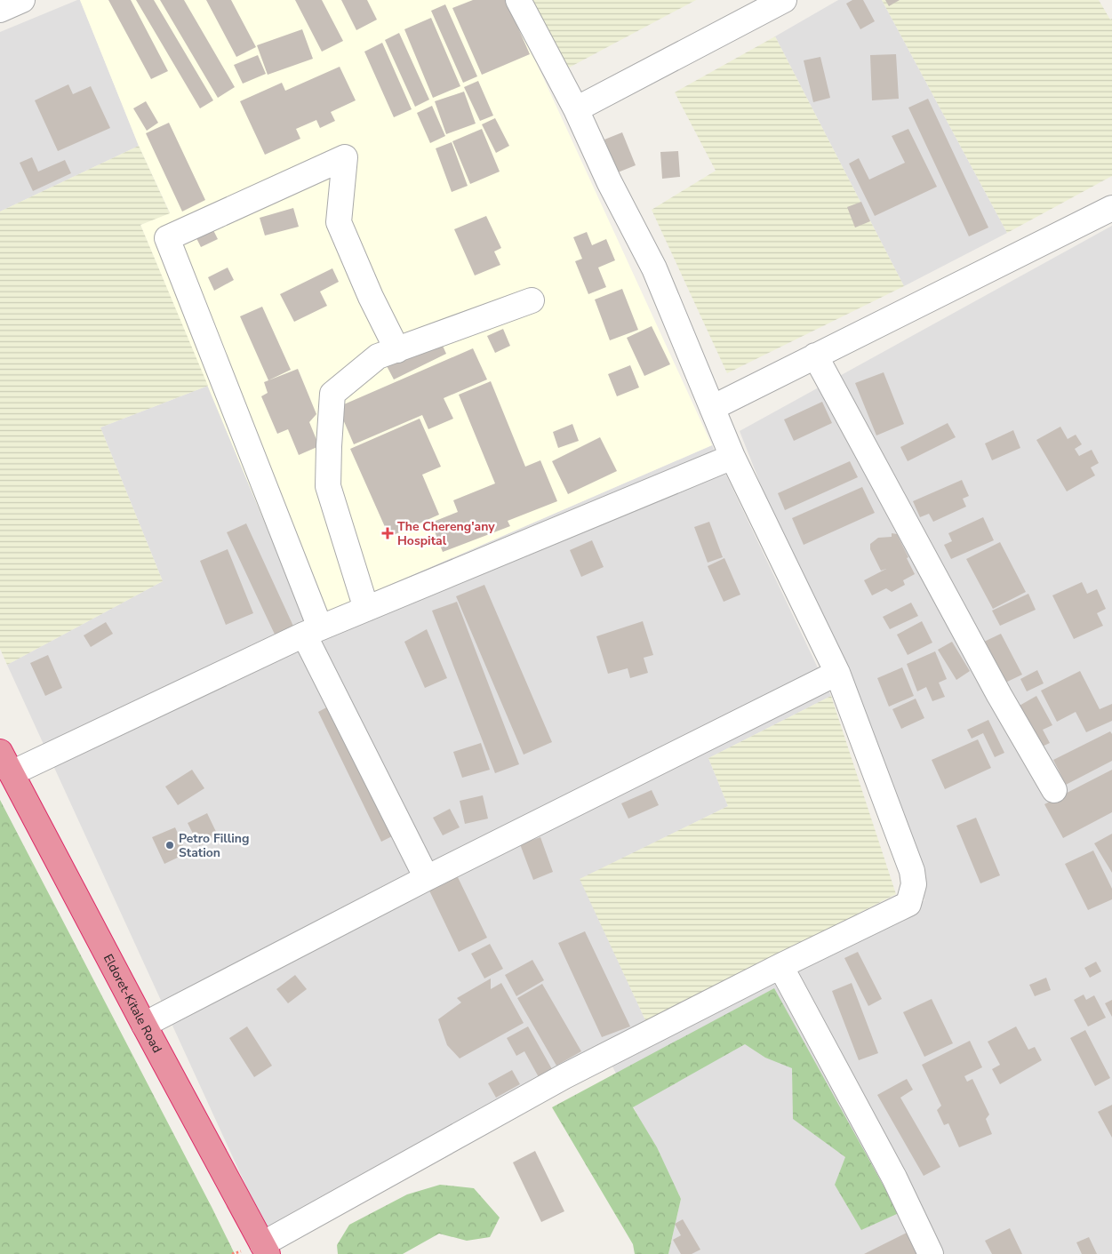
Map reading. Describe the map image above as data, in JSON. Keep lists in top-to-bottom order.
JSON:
{
  "streets": {
    "highway": ["Eldoret-Kitale Road"]
  },
  "places": {
    "health": ["The Chereng'any Hospital"],
    "other": ["Petro Filling Station"]
  }
}
